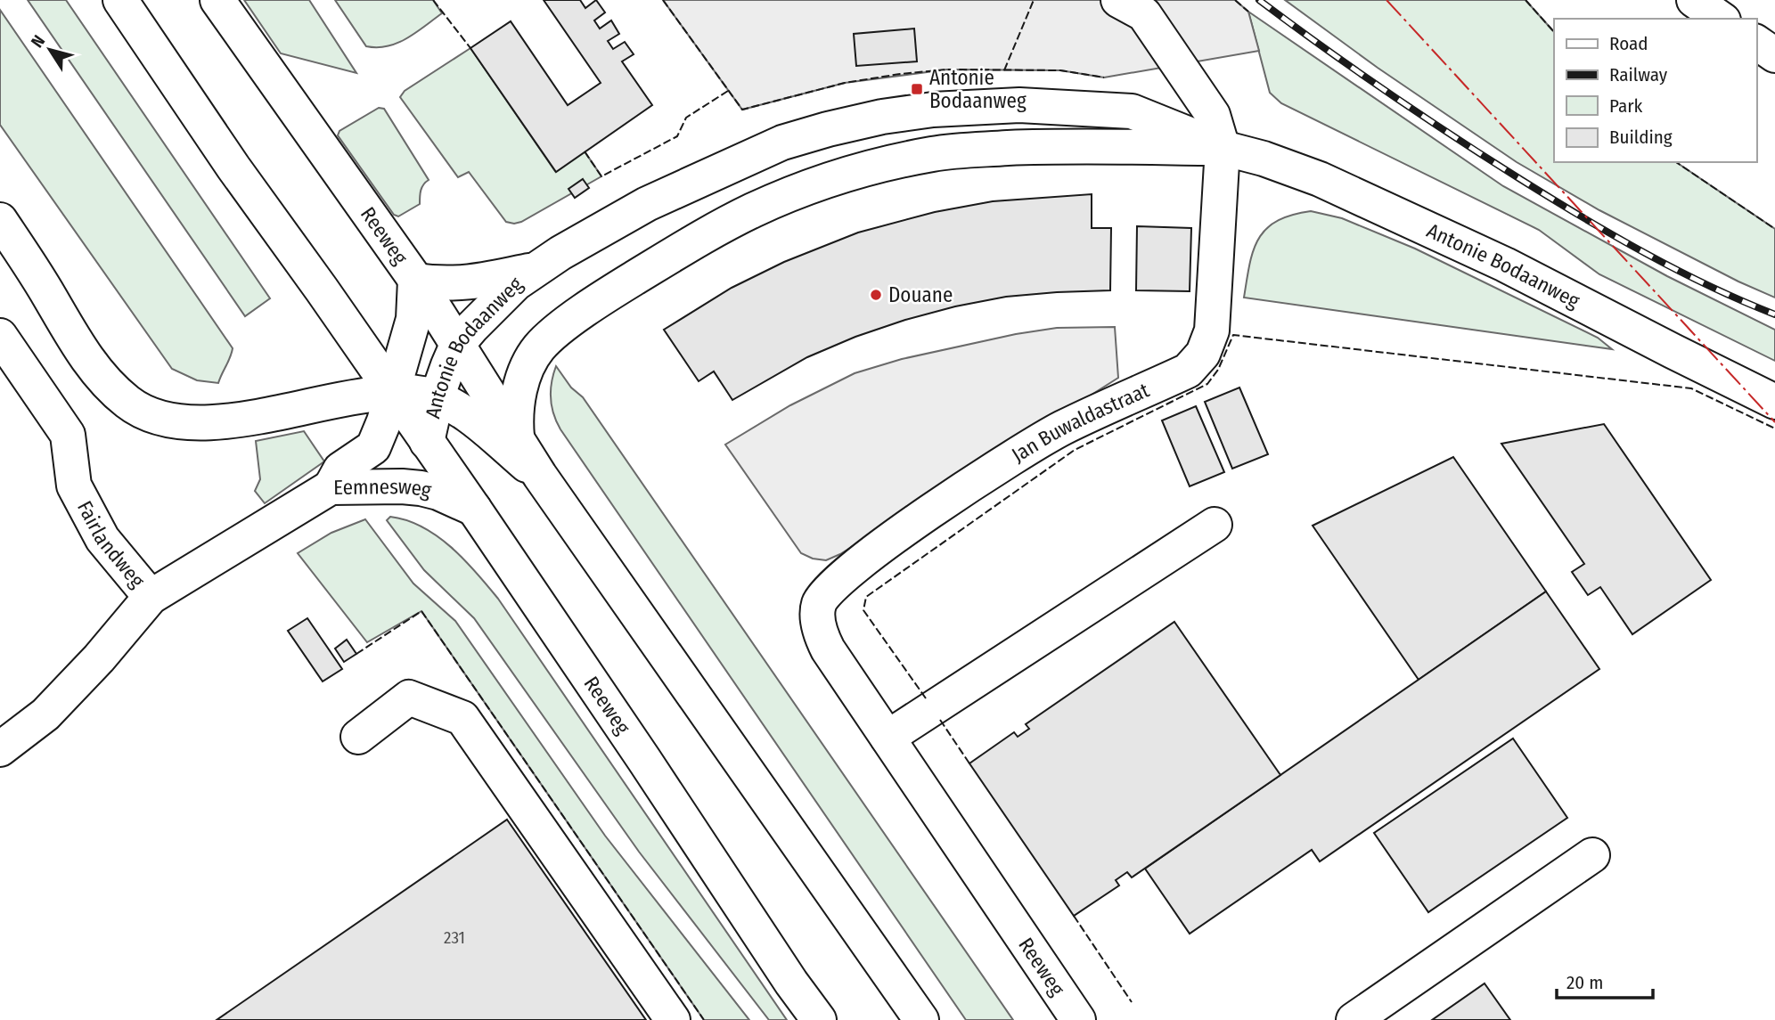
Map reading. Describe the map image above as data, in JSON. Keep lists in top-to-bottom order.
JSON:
{
  "streets": {
    "street": [
      "Reeweg",
      "Antonie Bodaanweg",
      "Jan Buwaldastraat",
      "Eemnesweg",
      "Fairlandweg"
    ]
  },
  "crossings": [
    ["Reeweg", "Antonie Bodaanweg"],
    ["Reeweg", "Jan Buwaldastraat"],
    ["Reeweg", "Eemnesweg"],
    ["Antonie Bodaanweg", "Jan Buwaldastraat"],
    ["Antonie Bodaanweg", "Eemnesweg"],
    ["Eemnesweg", "Fairlandweg"]
  ],
  "places": {
    "transit": ["Antonie Bodaanweg"],
    "other": ["Douane"]
  },
  "house_numbers": ["231"],
  "legend": [
    "Road",
    "Railway",
    "Park",
    "Building"
  ],
  "scale_bar": "20 m",
  "north": "top left"
}
